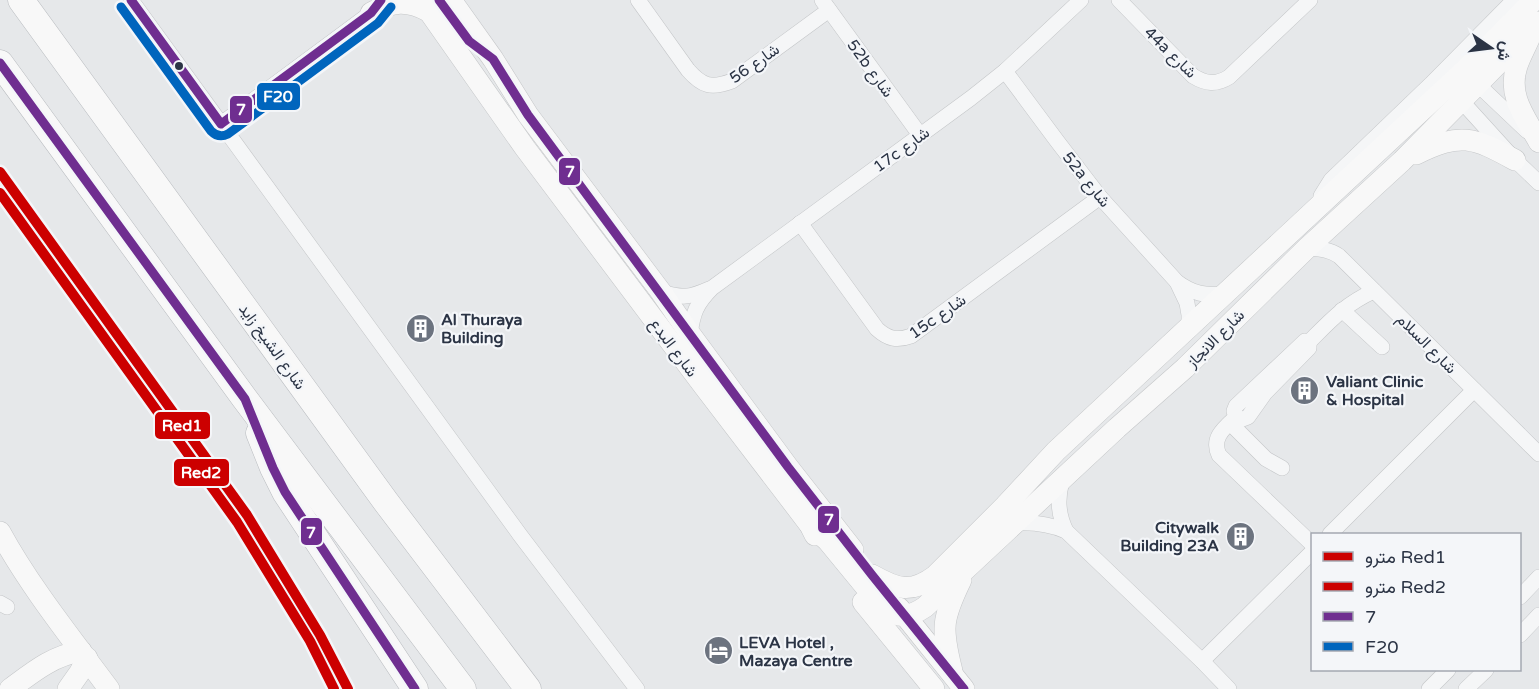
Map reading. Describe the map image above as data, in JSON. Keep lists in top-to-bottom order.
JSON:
{
  "streets": {
    "highway": ["شارع الشيخ زايد"],
    "street": [
      "44a شارع",
      "شارع 56",
      "52b شارع",
      "17c شارع",
      "52a شارع",
      "15c شارع",
      "شارع الانجاز",
      "شارع السلام",
      "شارع البدع"
    ]
  },
  "crossings": [
    ["شارع 56", "52b شارع"],
    ["52b شارع", "17c شارع"],
    ["17c شارع", "52a شارع"],
    ["17c شارع", "15c شارع"],
    ["17c شارع", "شارع البدع"],
    ["52a شارع", "15c شارع"],
    ["52a شارع", "شارع الانجاز"],
    ["شارع الانجاز", "شارع السلام"],
    ["شارع الانجاز", "شارع البدع"]
  ],
  "places": {
    "building": ["Al Thuraya Building", "Valiant Clinic & Hospital", "Citywalk Building 23A"],
    "hotel": ["LEVA Hotel , Mazaya Centre"]
  },
  "lines": [
    "transit line 7",
    "transit line F20",
    "metro line Red1",
    "metro line Red2"
  ],
  "legend": [
    "مترو Red1",
    "مترو Red2",
    "7",
    "F20"
  ],
  "north": "right"
}
